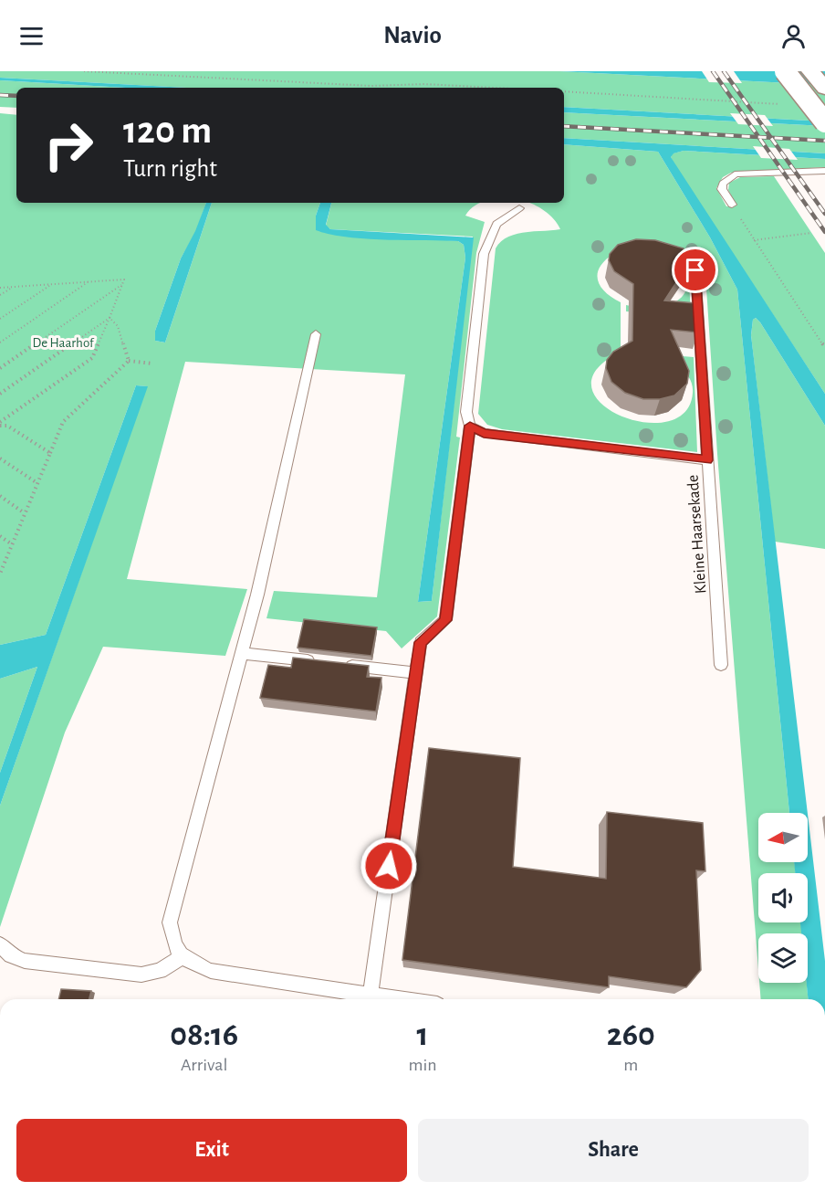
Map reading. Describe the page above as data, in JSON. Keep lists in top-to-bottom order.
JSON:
{
  "streets": {
    "lane": ["Kleine Haarsekade"]
  },
  "parks": ["De Haarhof"],
  "north": "left",
  "page": {
    "header": "Navio",
    "turn": ["120 m", "Turn right"],
    "eta": [
      "08:16",
      "Arrival",
      "1",
      "min",
      "260",
      "m"
    ],
    "buttons": ["Exit", "Share"]
  }
}
